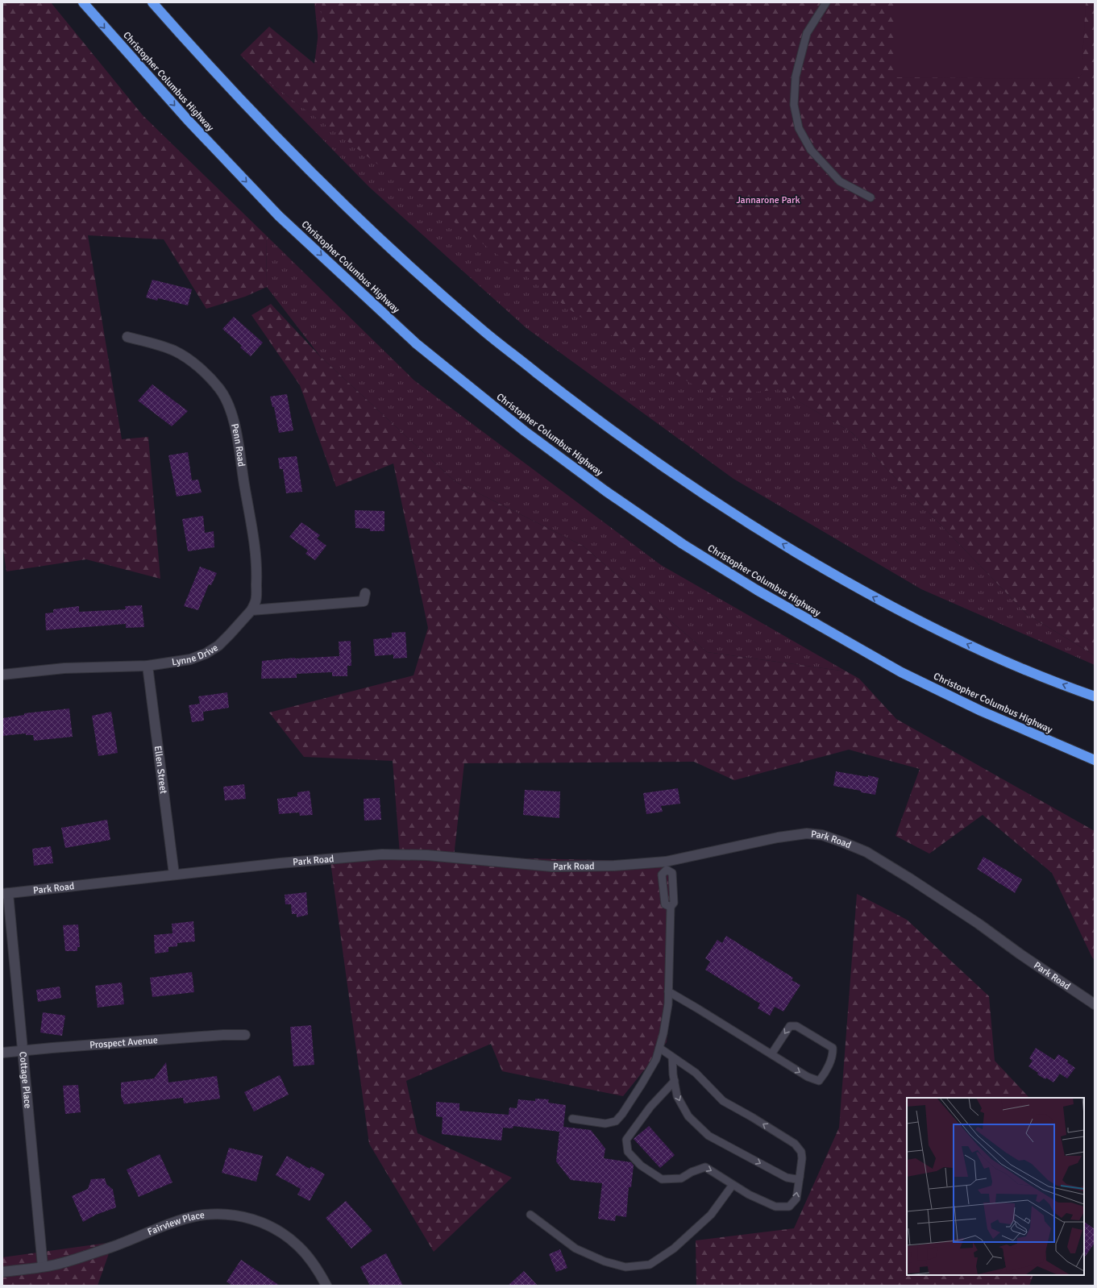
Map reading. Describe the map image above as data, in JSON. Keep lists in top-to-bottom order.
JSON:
{
  "streets": {
    "highway": ["Christopher Columbus Highway"],
    "street": [
      "Penn Road",
      "Lynne Drive",
      "Ellen Street",
      "Park Road",
      "Prospect Avenue",
      "Cottage Place",
      "Fairview Place"
    ]
  },
  "crossings": [
    ["Penn Road", "Lynne Drive"],
    ["Lynne Drive", "Ellen Street"],
    ["Ellen Street", "Park Road"],
    ["Park Road", "Cottage Place"],
    ["Prospect Avenue", "Cottage Place"],
    ["Cottage Place", "Fairview Place"]
  ],
  "parks": ["Jannarone Park"]
}
